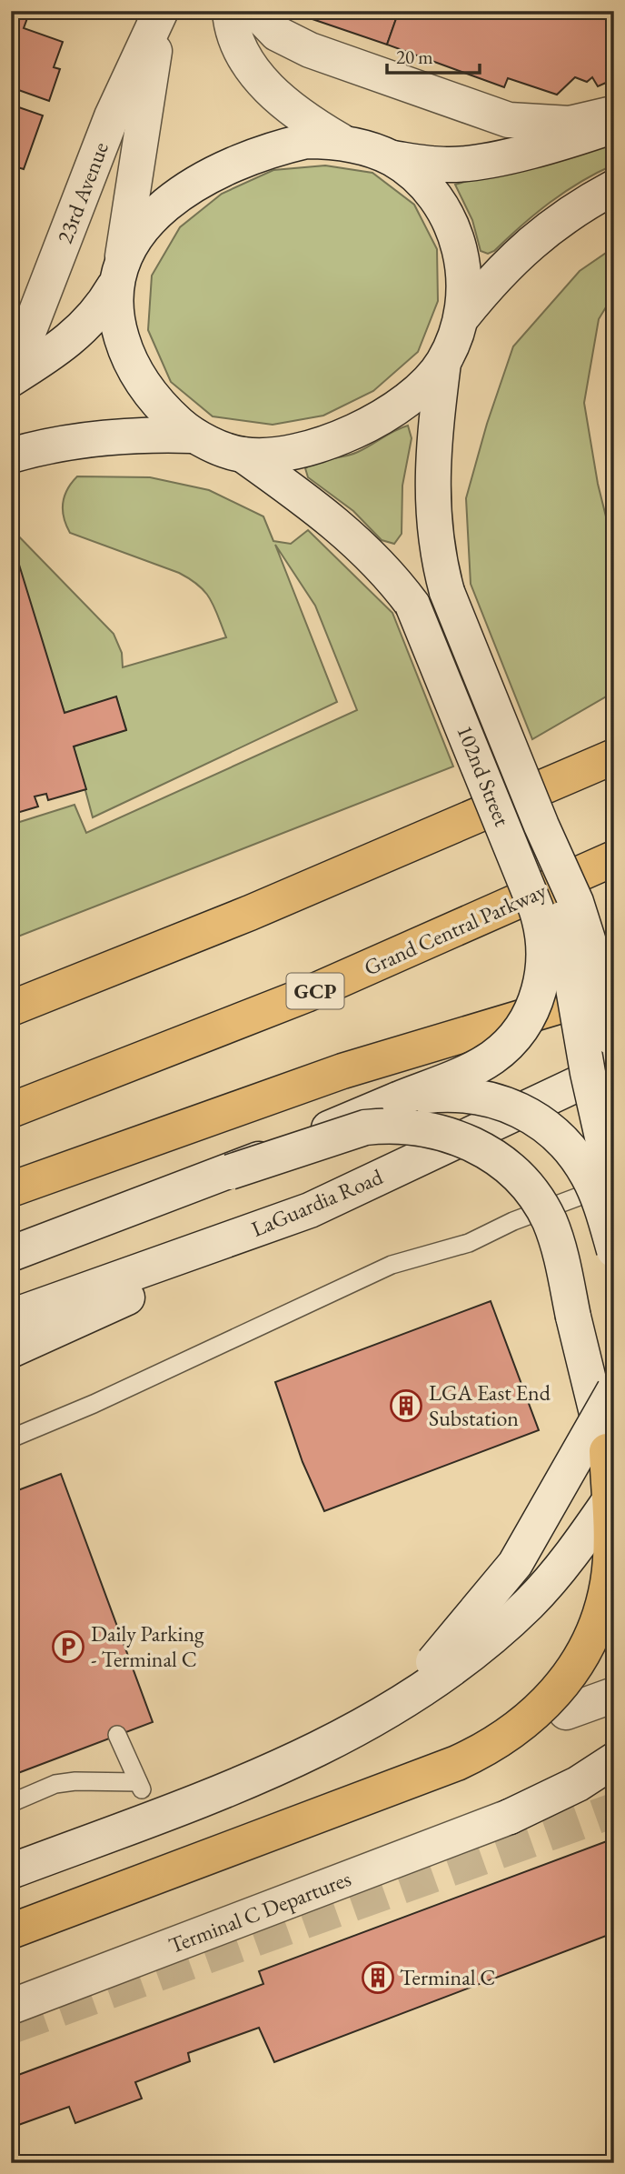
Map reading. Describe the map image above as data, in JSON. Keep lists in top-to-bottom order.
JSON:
{
  "streets": {
    "highway": ["Grand Central Parkway", "GCP"],
    "street": [
      "23rd Avenue",
      "102nd Street",
      "LaGuardia Road",
      "Terminal C Departures"
    ]
  },
  "places": {
    "building": ["LGA East End Substation", "Terminal C"],
    "parking": ["Daily Parking - Terminal C"]
  },
  "scale_bar": "20 m"
}
